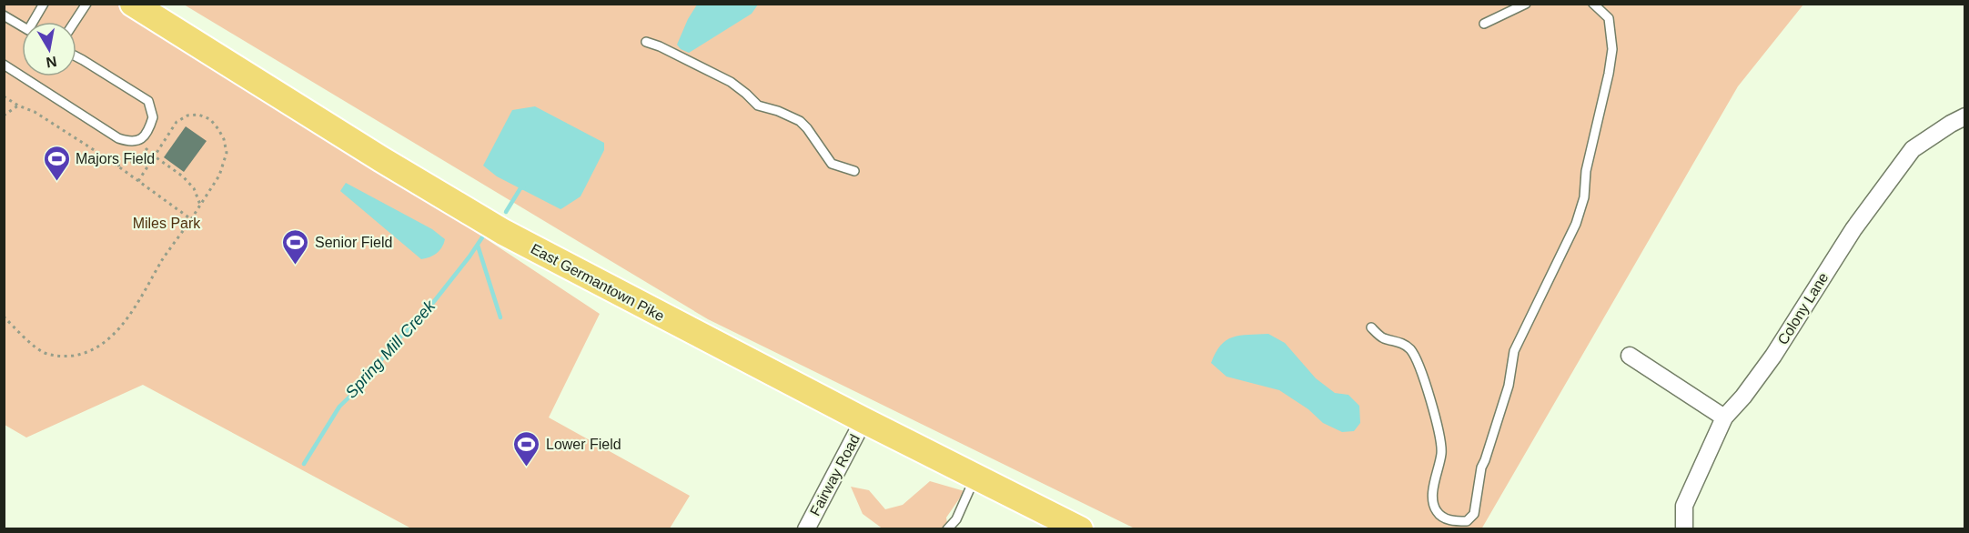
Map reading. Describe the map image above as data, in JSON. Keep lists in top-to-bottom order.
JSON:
{
  "streets": {
    "main road": ["East Germantown Pike"],
    "street": ["Colony Lane", "Fairway Road"]
  },
  "crossings": [
    ["East Germantown Pike", "Fairway Road"]
  ],
  "water": ["Spring Mill Creek"],
  "parks": ["Miles Park"],
  "places": {
    "sports": ["Majors Field", "Senior Field", "Lower Field"]
  },
  "north": "bottom"
}
